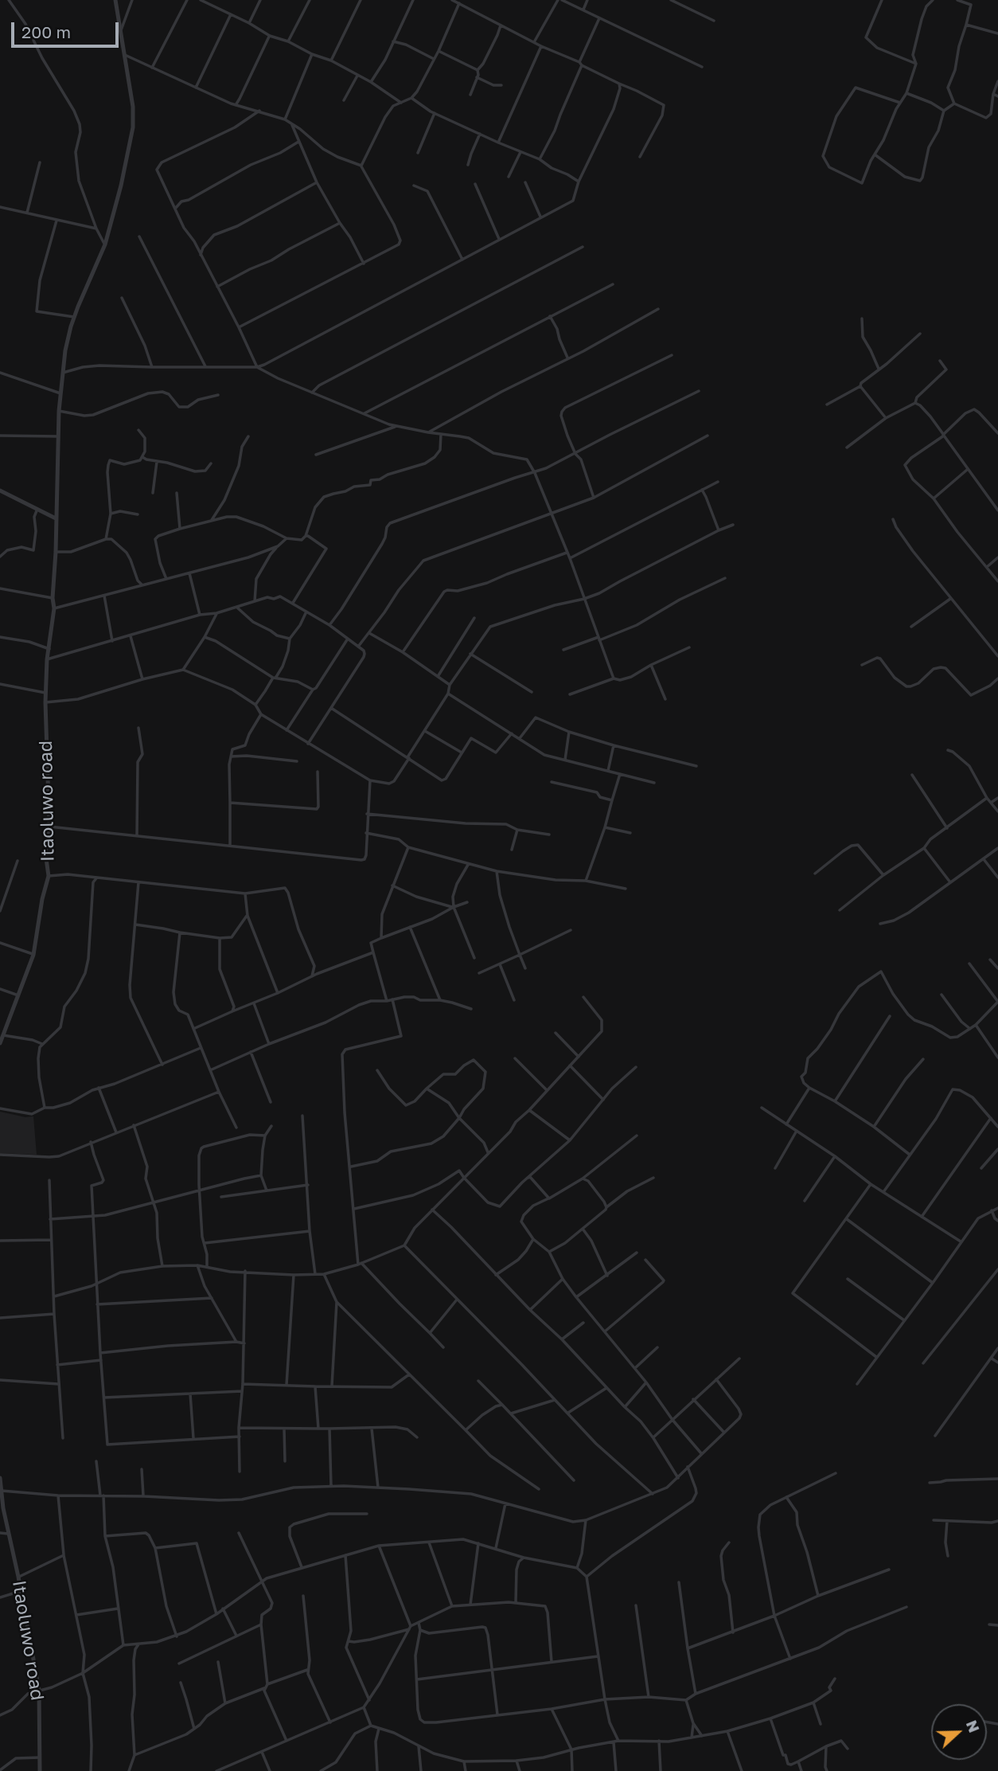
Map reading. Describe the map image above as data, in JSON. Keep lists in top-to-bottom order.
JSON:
{
  "streets": {
    "street": ["Itaoluwo road"]
  },
  "scale_bar": "200 m",
  "north": "right"
}
